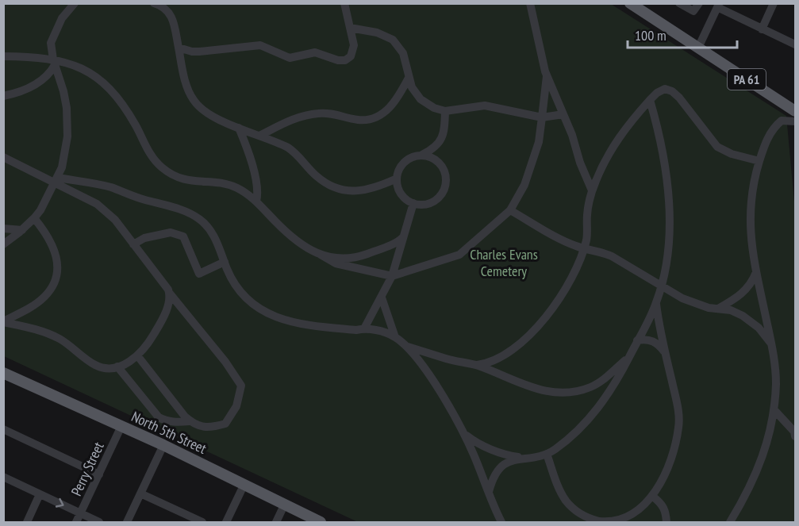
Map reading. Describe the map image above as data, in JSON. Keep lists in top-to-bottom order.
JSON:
{
  "streets": {
    "main road": ["PA 61", "North 5th Street"],
    "street": ["Perry Street"]
  },
  "crossings": [
    ["North 5th Street", "Perry Street"]
  ],
  "parks": ["Charles Evans Cemetery"],
  "scale_bar": "100 m"
}
